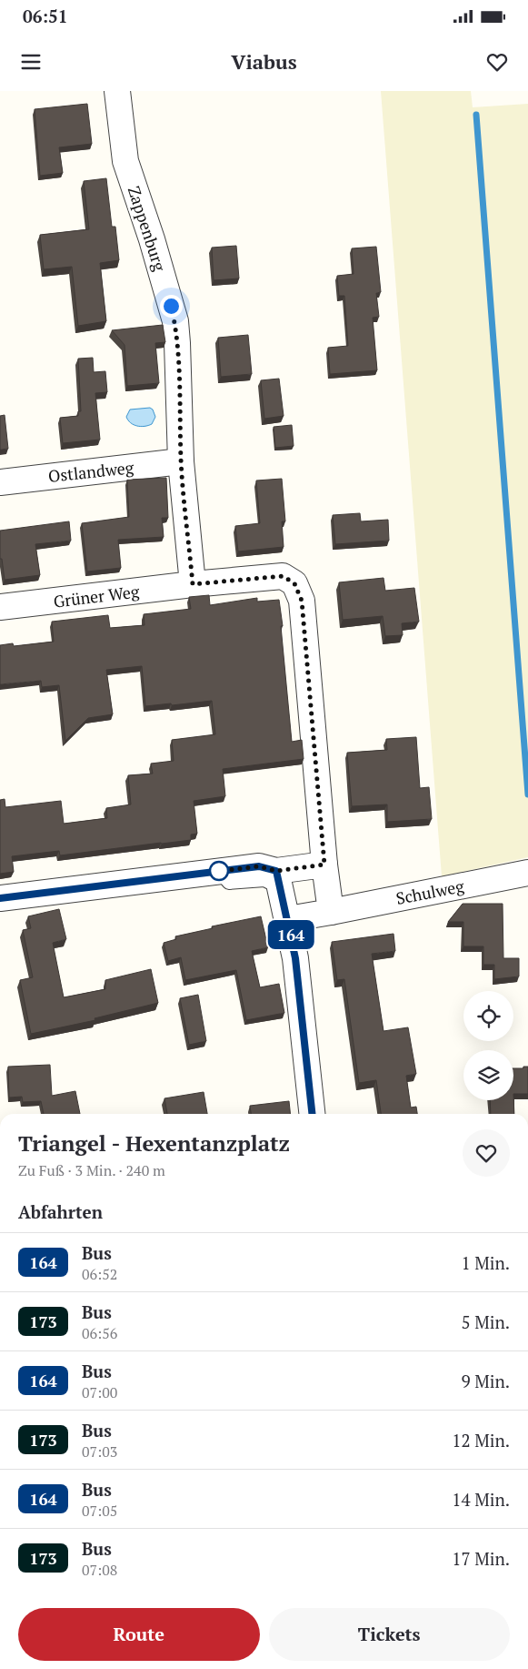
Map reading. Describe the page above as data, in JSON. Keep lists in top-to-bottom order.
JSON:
{
  "streets": {
    "street": [
      "Zappenburg",
      "Ostlandweg",
      "Grüner Weg",
      "Schulweg"
    ]
  },
  "crossings": [
    ["Zappenburg", "Ostlandweg"],
    ["Zappenburg", "Grüner Weg"],
    ["Grüner Weg", "Schulweg"]
  ],
  "lines": ["bus line 164"],
  "page": {
    "status": "06:51",
    "header": "Viabus",
    "on_map": "164",
    "heading": [
      ["Triangel - Hexentanzplatz", "Zu Fuß · 3 Min. · 240 m"],
      "Abfahrten"
    ],
    "list": [
      {
        "mark": "164",
        "name": "Bus",
        "note": "06:52",
        "value": "1 Min."
      },
      {
        "mark": "173",
        "name": "Bus",
        "note": "06:56",
        "value": "5 Min."
      },
      {
        "mark": "164",
        "name": "Bus",
        "note": "07:00",
        "value": "9 Min."
      },
      {
        "mark": "173",
        "name": "Bus",
        "note": "07:03",
        "value": "12 Min."
      },
      {
        "mark": "164",
        "name": "Bus",
        "note": "07:05",
        "value": "14 Min."
      },
      {
        "mark": "173",
        "name": "Bus",
        "note": "07:08",
        "value": "17 Min."
      }
    ],
    "buttons": ["Route", "Tickets"]
  }
}
